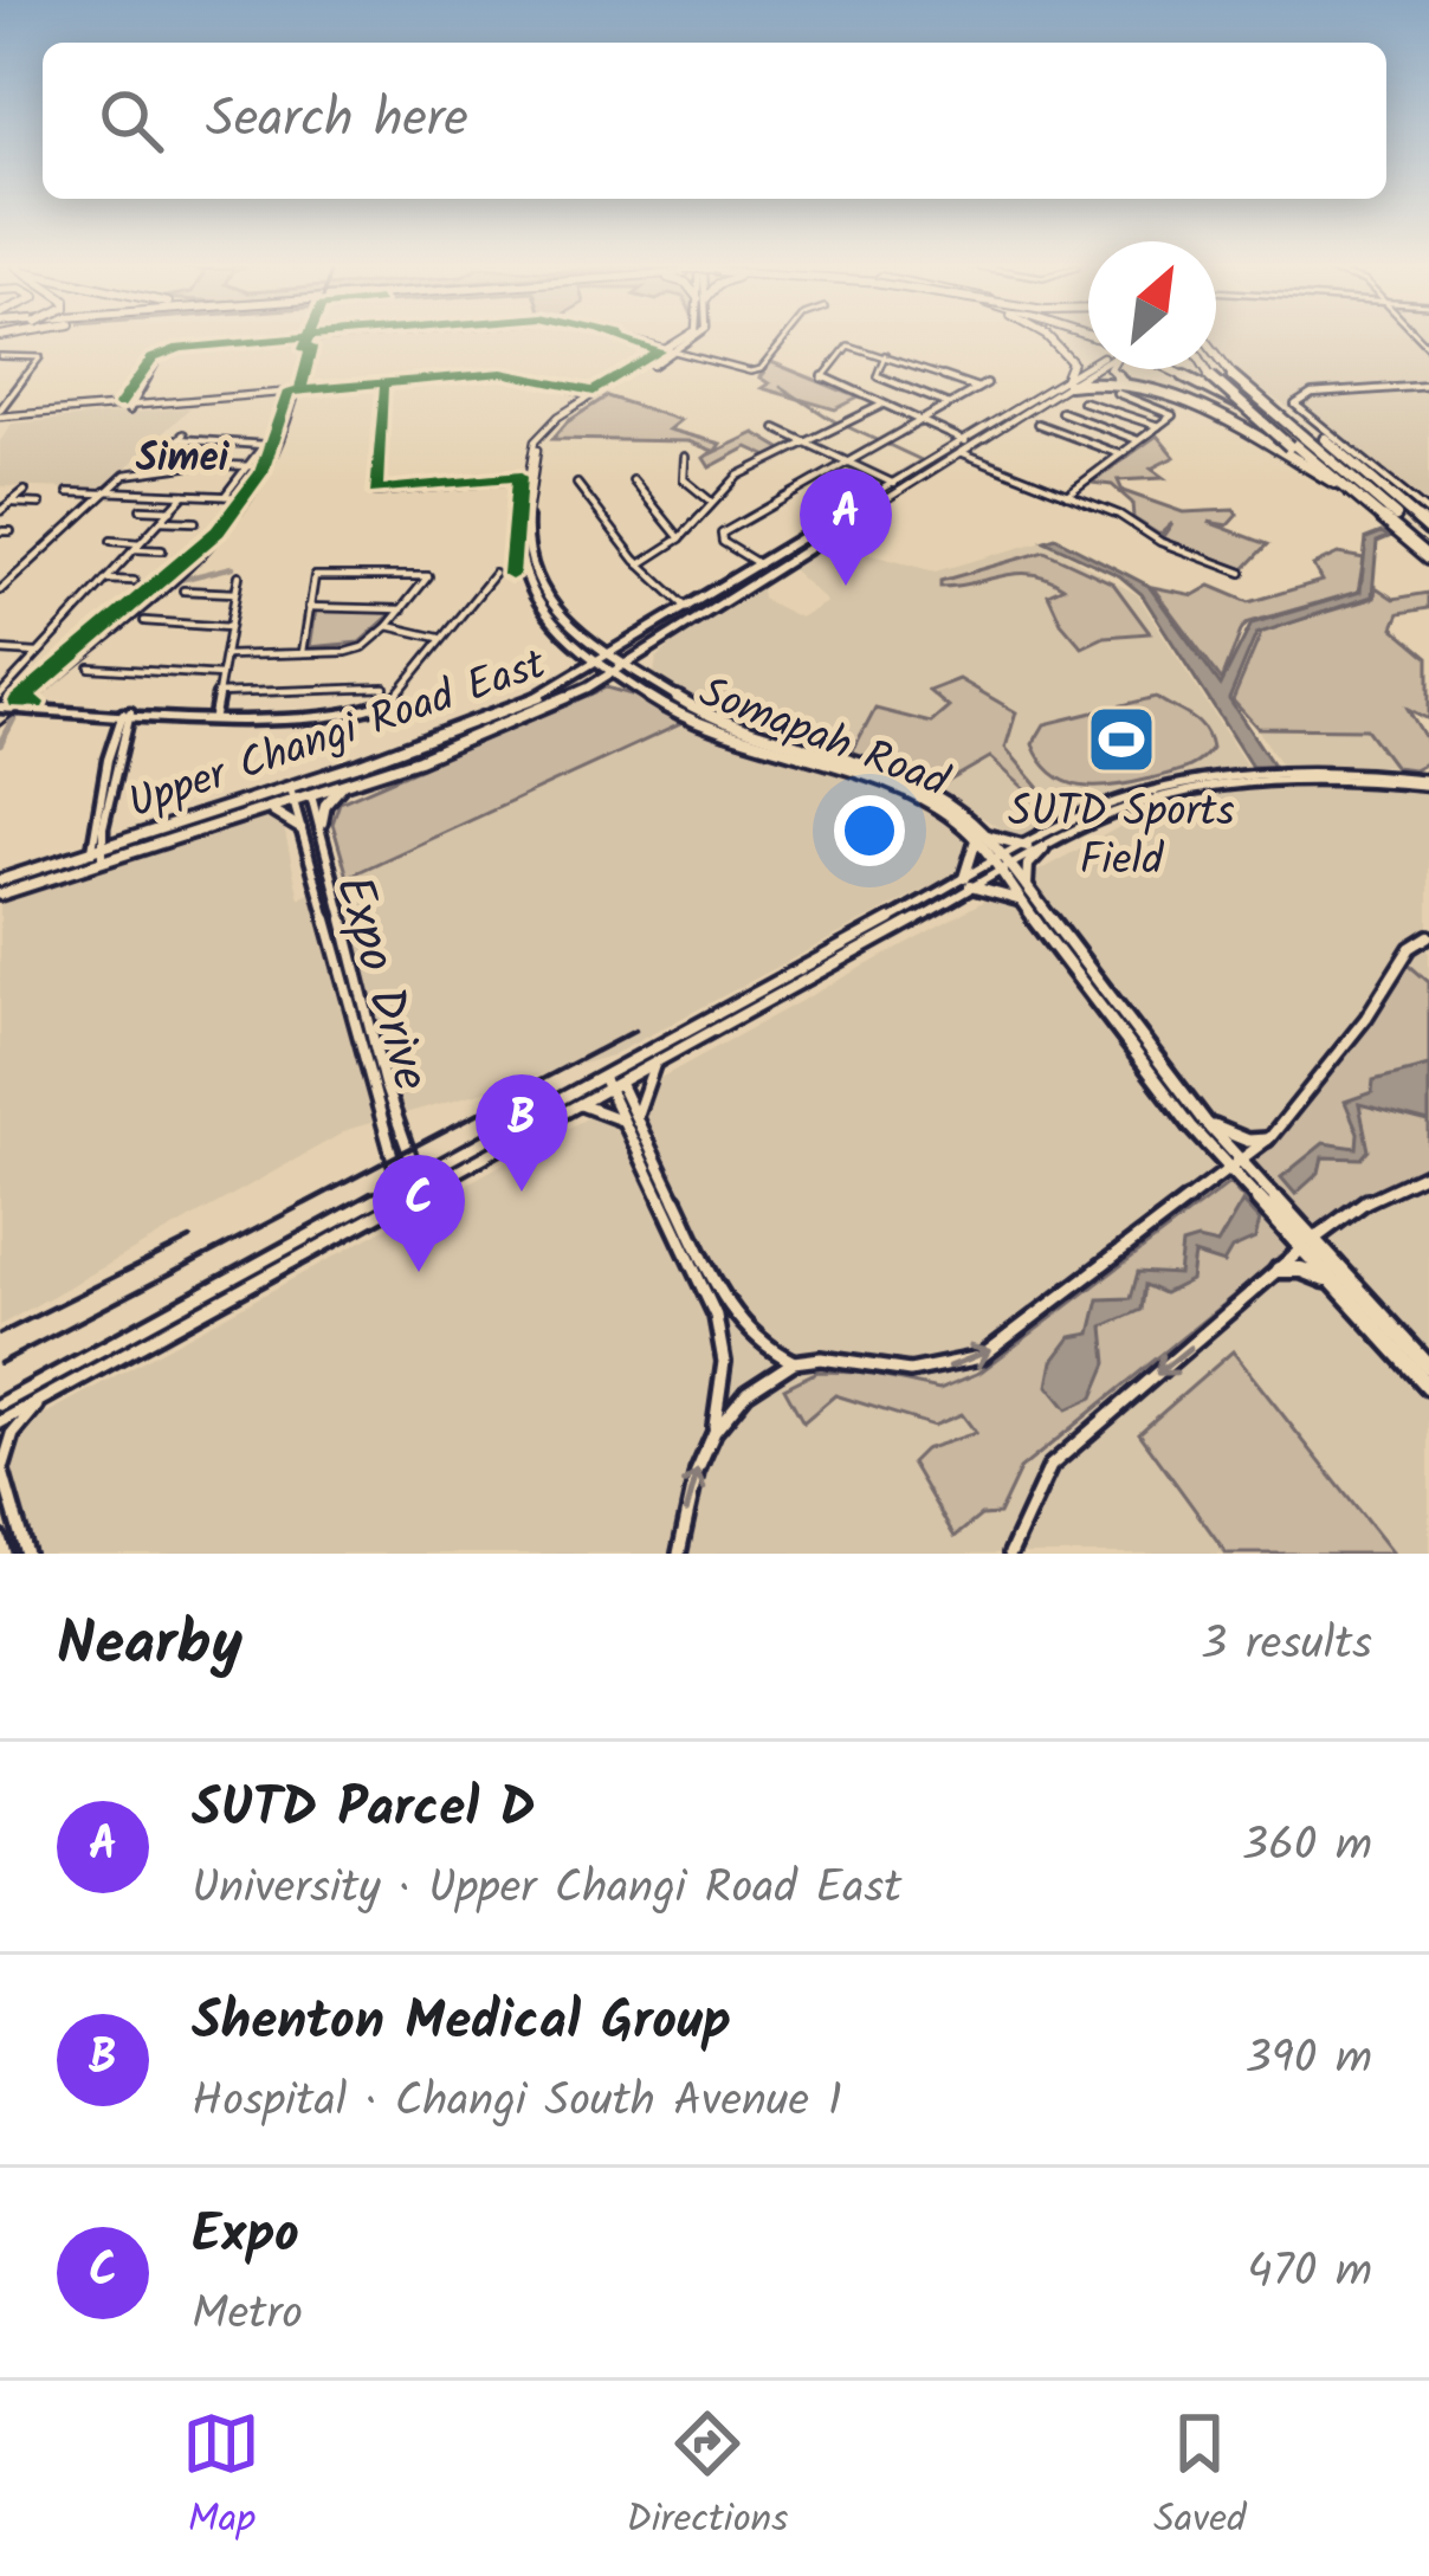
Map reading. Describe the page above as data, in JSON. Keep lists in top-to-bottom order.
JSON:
{
  "streets": {
    "main road": ["Upper Changi Road East", "Somapah Road"],
    "street": ["Expo Drive"]
  },
  "crossings": [
    ["Upper Changi Road East", "Somapah Road"],
    ["Upper Changi Road East", "Expo Drive"]
  ],
  "districts": ["Simei"],
  "places": {
    "sports": ["SUTD Sports Field"]
  },
  "north": "top right",
  "page": {
    "search": "Search here",
    "pins": ["A", "B", "C"],
    "heading": ["Nearby", "3 results"],
    "list": [
      {
        "mark": "A",
        "name": "SUTD Parcel D",
        "note": "University · Upper Changi Road East",
        "value": "360 m"
      },
      {
        "mark": "B",
        "name": "Shenton Medical Group",
        "note": "Hospital · Changi South Avenue 1",
        "value": "390 m"
      },
      {
        "mark": "C",
        "name": "Expo",
        "note": "Metro",
        "value": "470 m"
      }
    ],
    "nav": ["Map", "Directions", "Saved"]
  }
}
